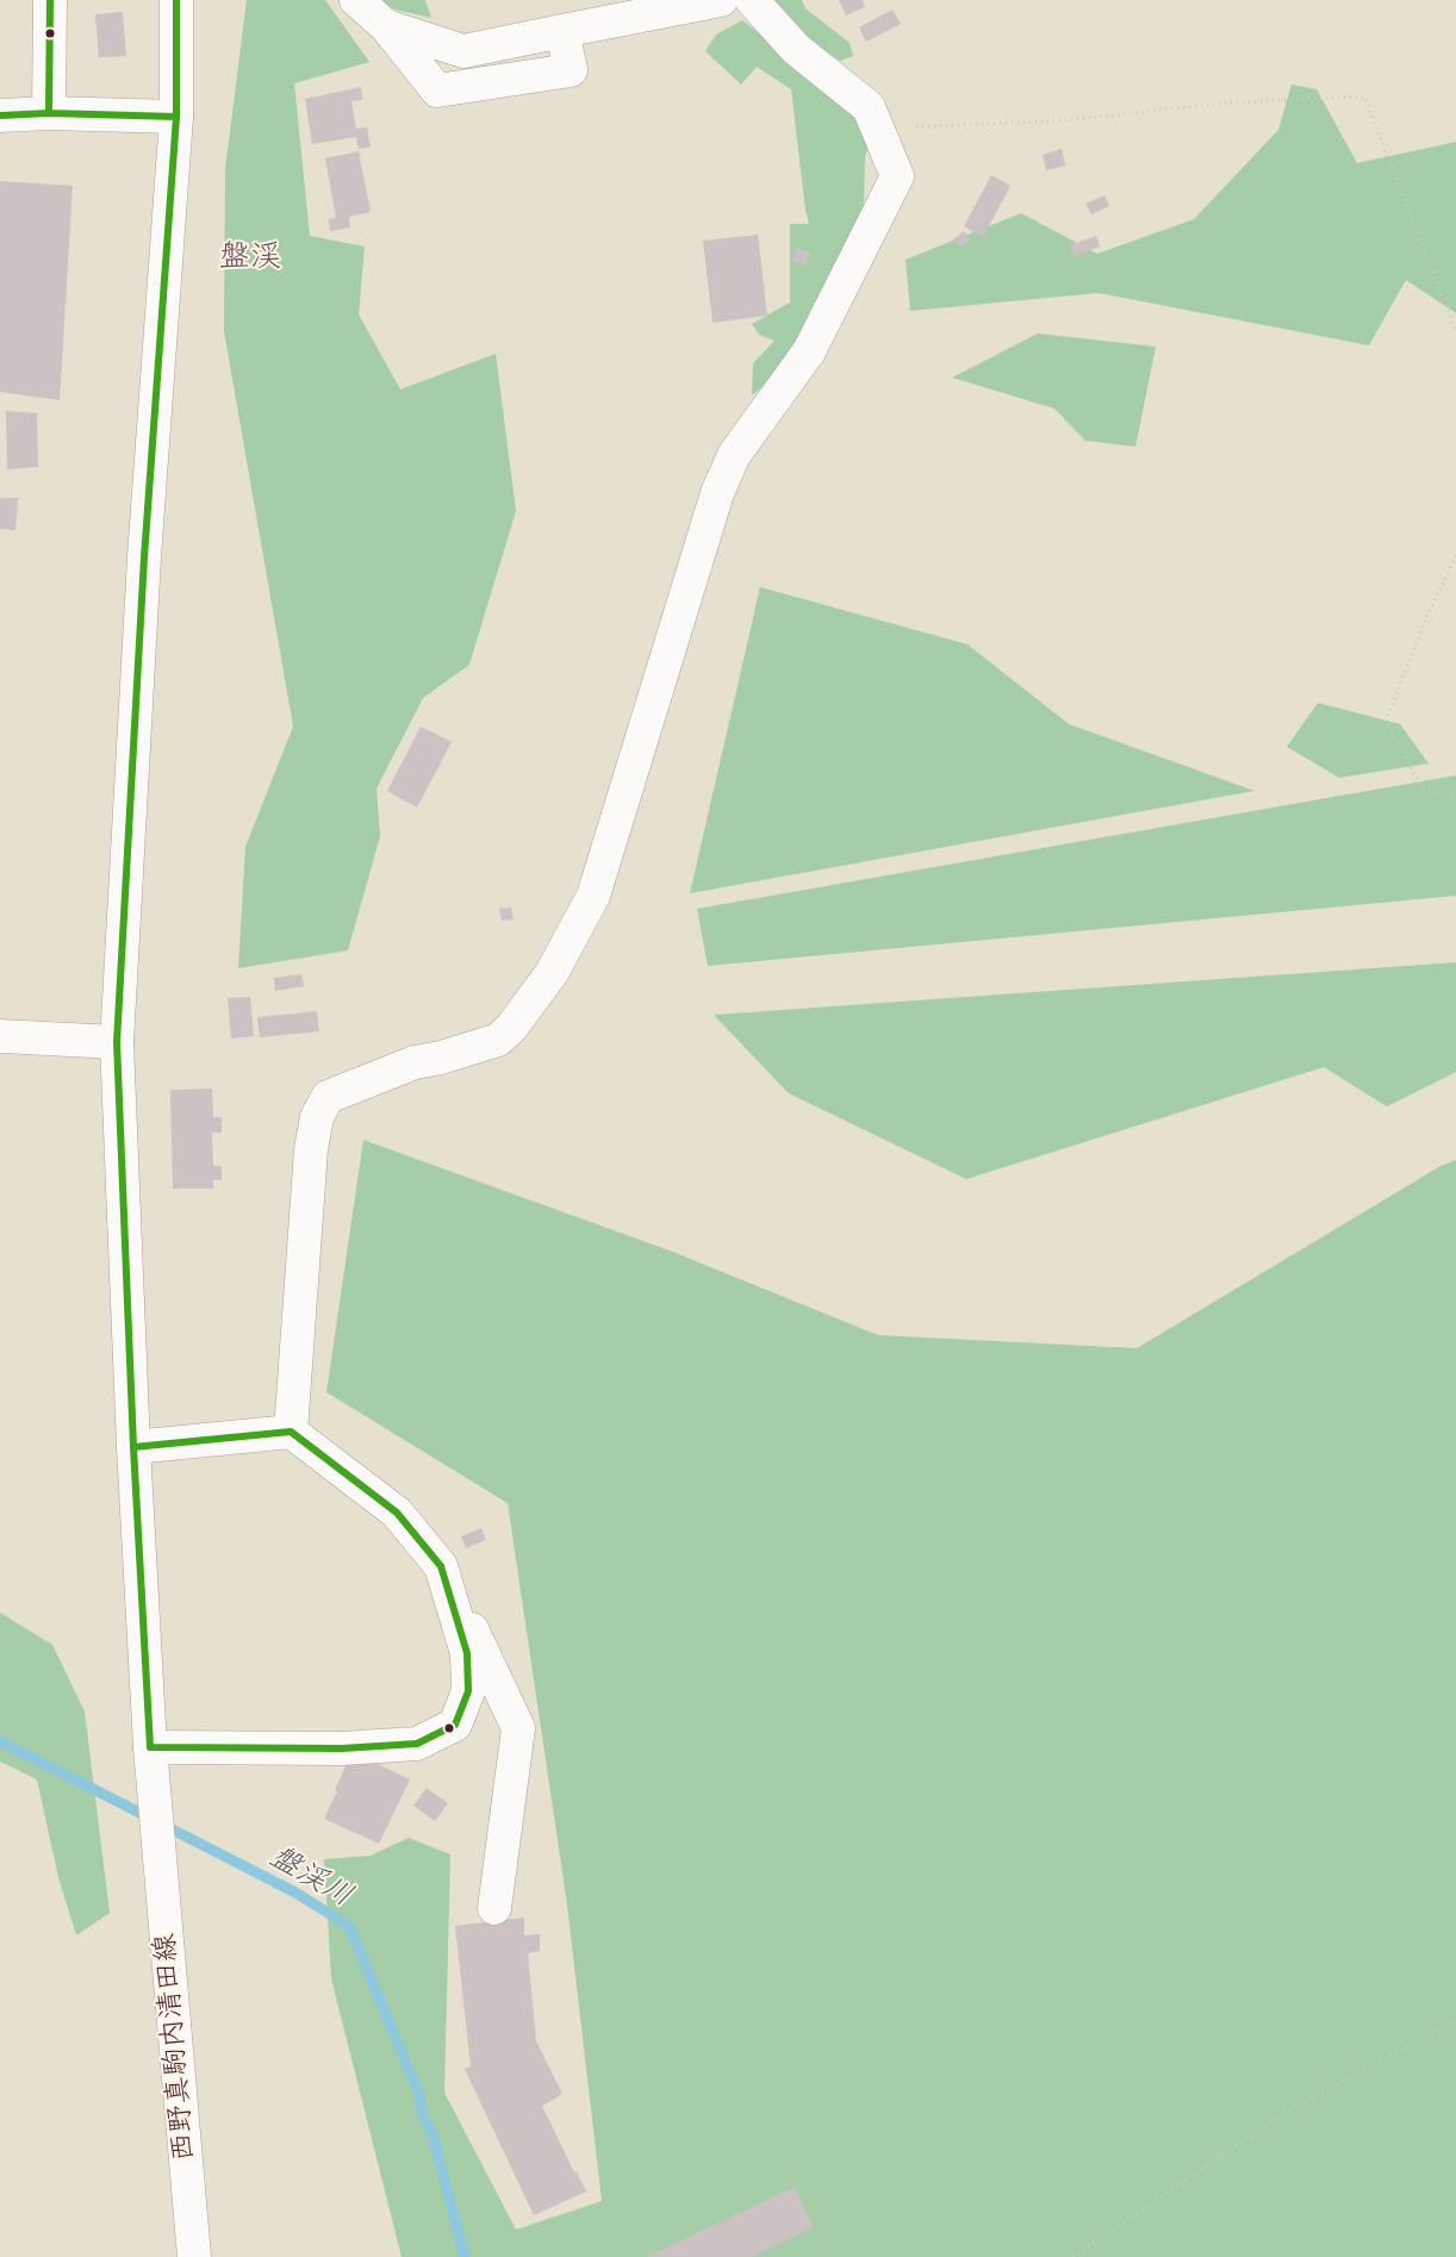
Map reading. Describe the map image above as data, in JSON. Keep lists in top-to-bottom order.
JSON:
{
  "streets": {
    "main road": ["西野真駒内清田線"]
  },
  "districts": ["盤渓"],
  "water": ["盤渓川"]
}
